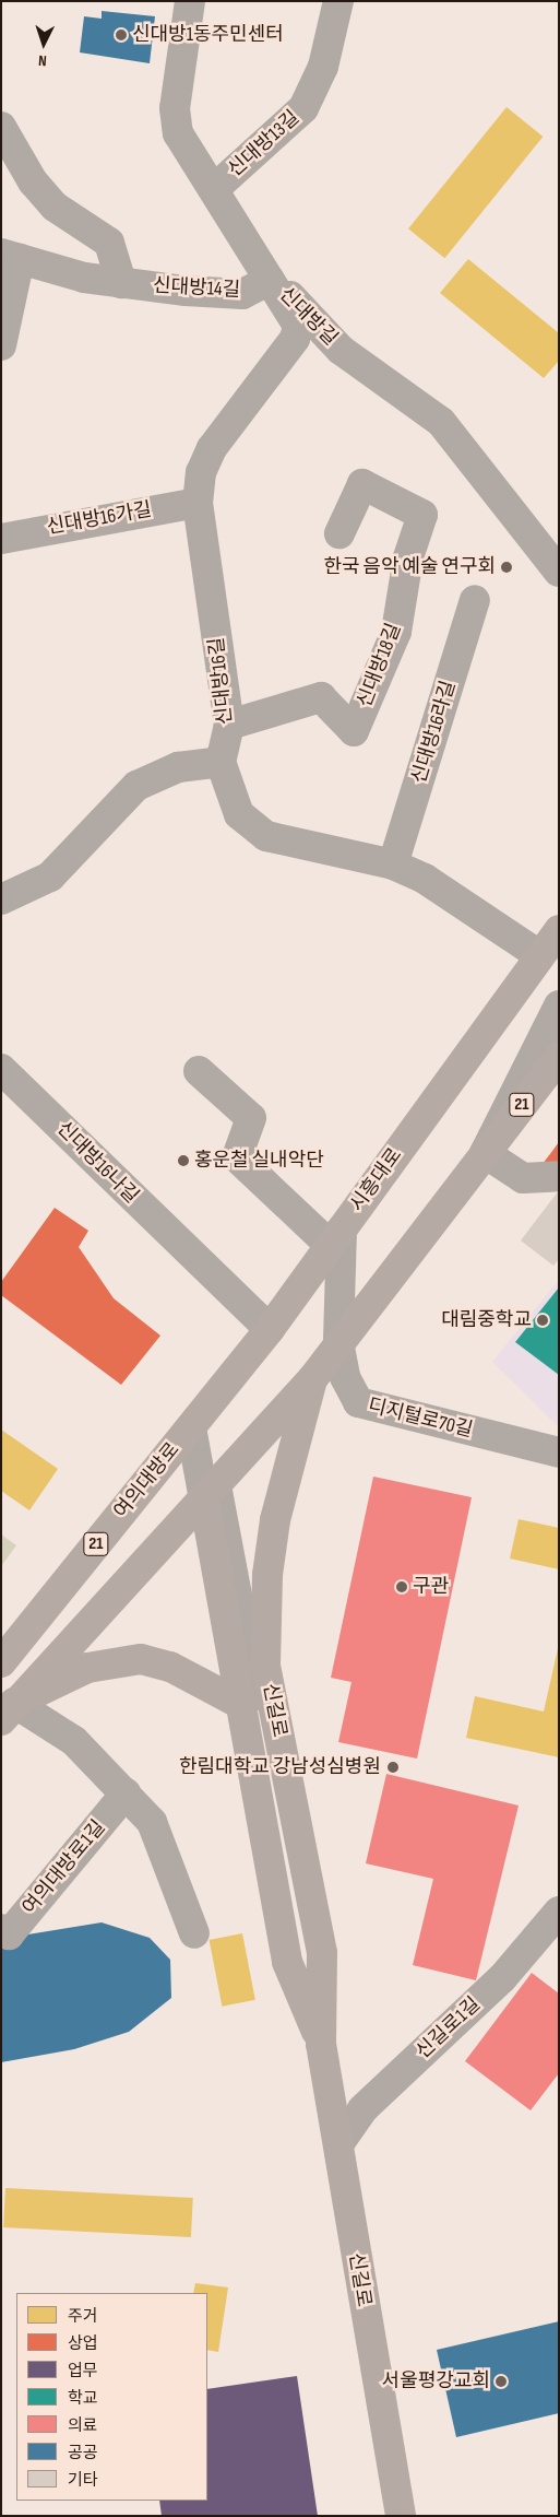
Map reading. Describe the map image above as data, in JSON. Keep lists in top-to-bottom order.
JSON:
{
  "streets": {
    "main road": [
      "21",
      "시흥대로",
      "여의대방로",
      "신길로"
    ],
    "street": [
      "신대방13길",
      "신대방14길",
      "신대방길",
      "신대방16가길",
      "신대방18길",
      "신대방16길",
      "신대방16라길",
      "신대방16나길",
      "디지털로70길",
      "여의대방로1길",
      "신길로1길"
    ]
  },
  "crossings": [
    ["신대방13길", "신대방길"],
    ["신대방14길", "신대방길"],
    ["신대방14길", "신대방16길"],
    ["신대방길", "신대방16길"],
    ["신대방16가길", "신대방16길"],
    ["신대방18길", "신대방16길"],
    ["21", "디지털로70길"],
    ["21", "신길로"],
    ["신대방16나길", "시흥대로"],
    ["시흥대로", "디지털로70길"],
    ["시흥대로", "여의대방로"],
    ["시흥대로", "신길로"],
    ["여의대방로", "신길로"],
    ["신길로", "신길로1길"]
  ],
  "places": [
    "신대방1동주민센터",
    "한국 음악 예술 연구회",
    "홍운철 실내악단",
    "대림중학교",
    "구관",
    "한림대학교 강남성심병원",
    "서울평강교회"
  ],
  "legend": [
    "주거",
    "상업",
    "업무",
    "학교",
    "의료",
    "공공",
    "기타"
  ],
  "north": "bottom"
}
